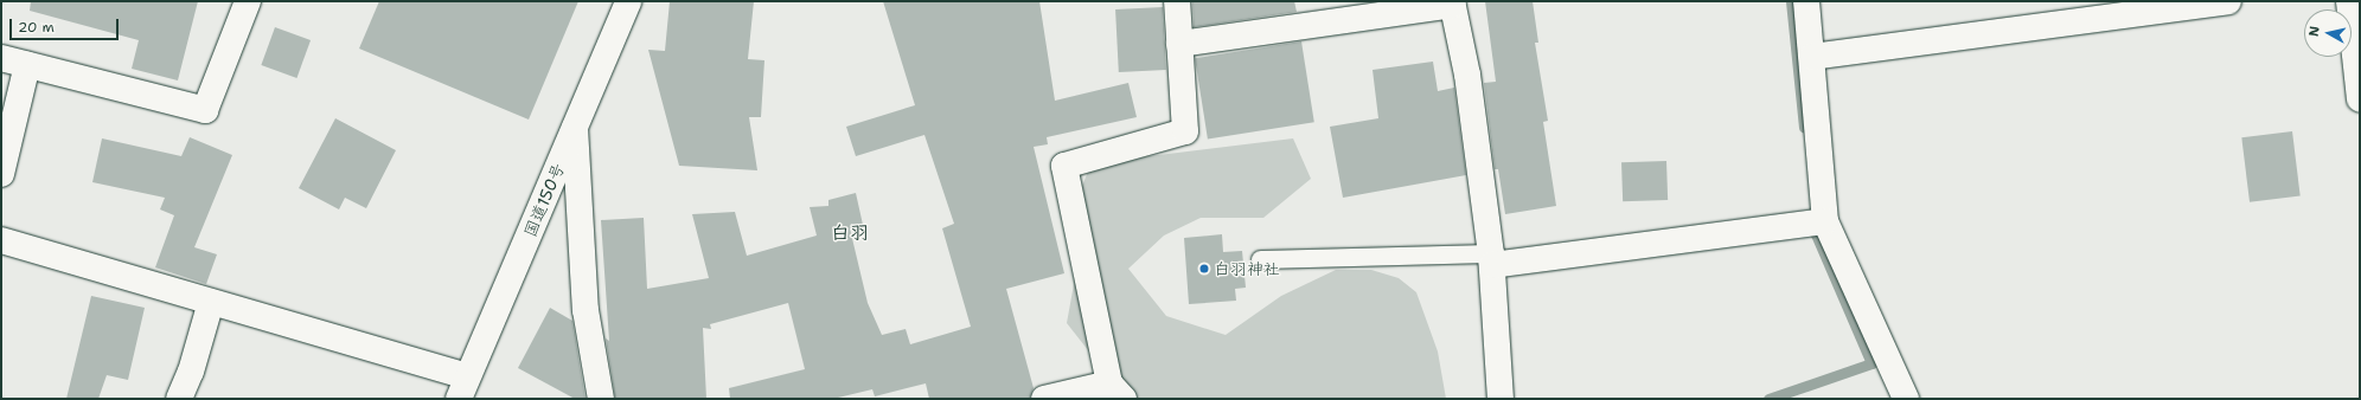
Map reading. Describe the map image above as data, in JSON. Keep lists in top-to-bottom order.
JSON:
{
  "streets": {
    "main road": ["国道150号"]
  },
  "districts": ["白羽"],
  "places": ["白羽神社"],
  "scale_bar": "20 m",
  "north": "left"
}
